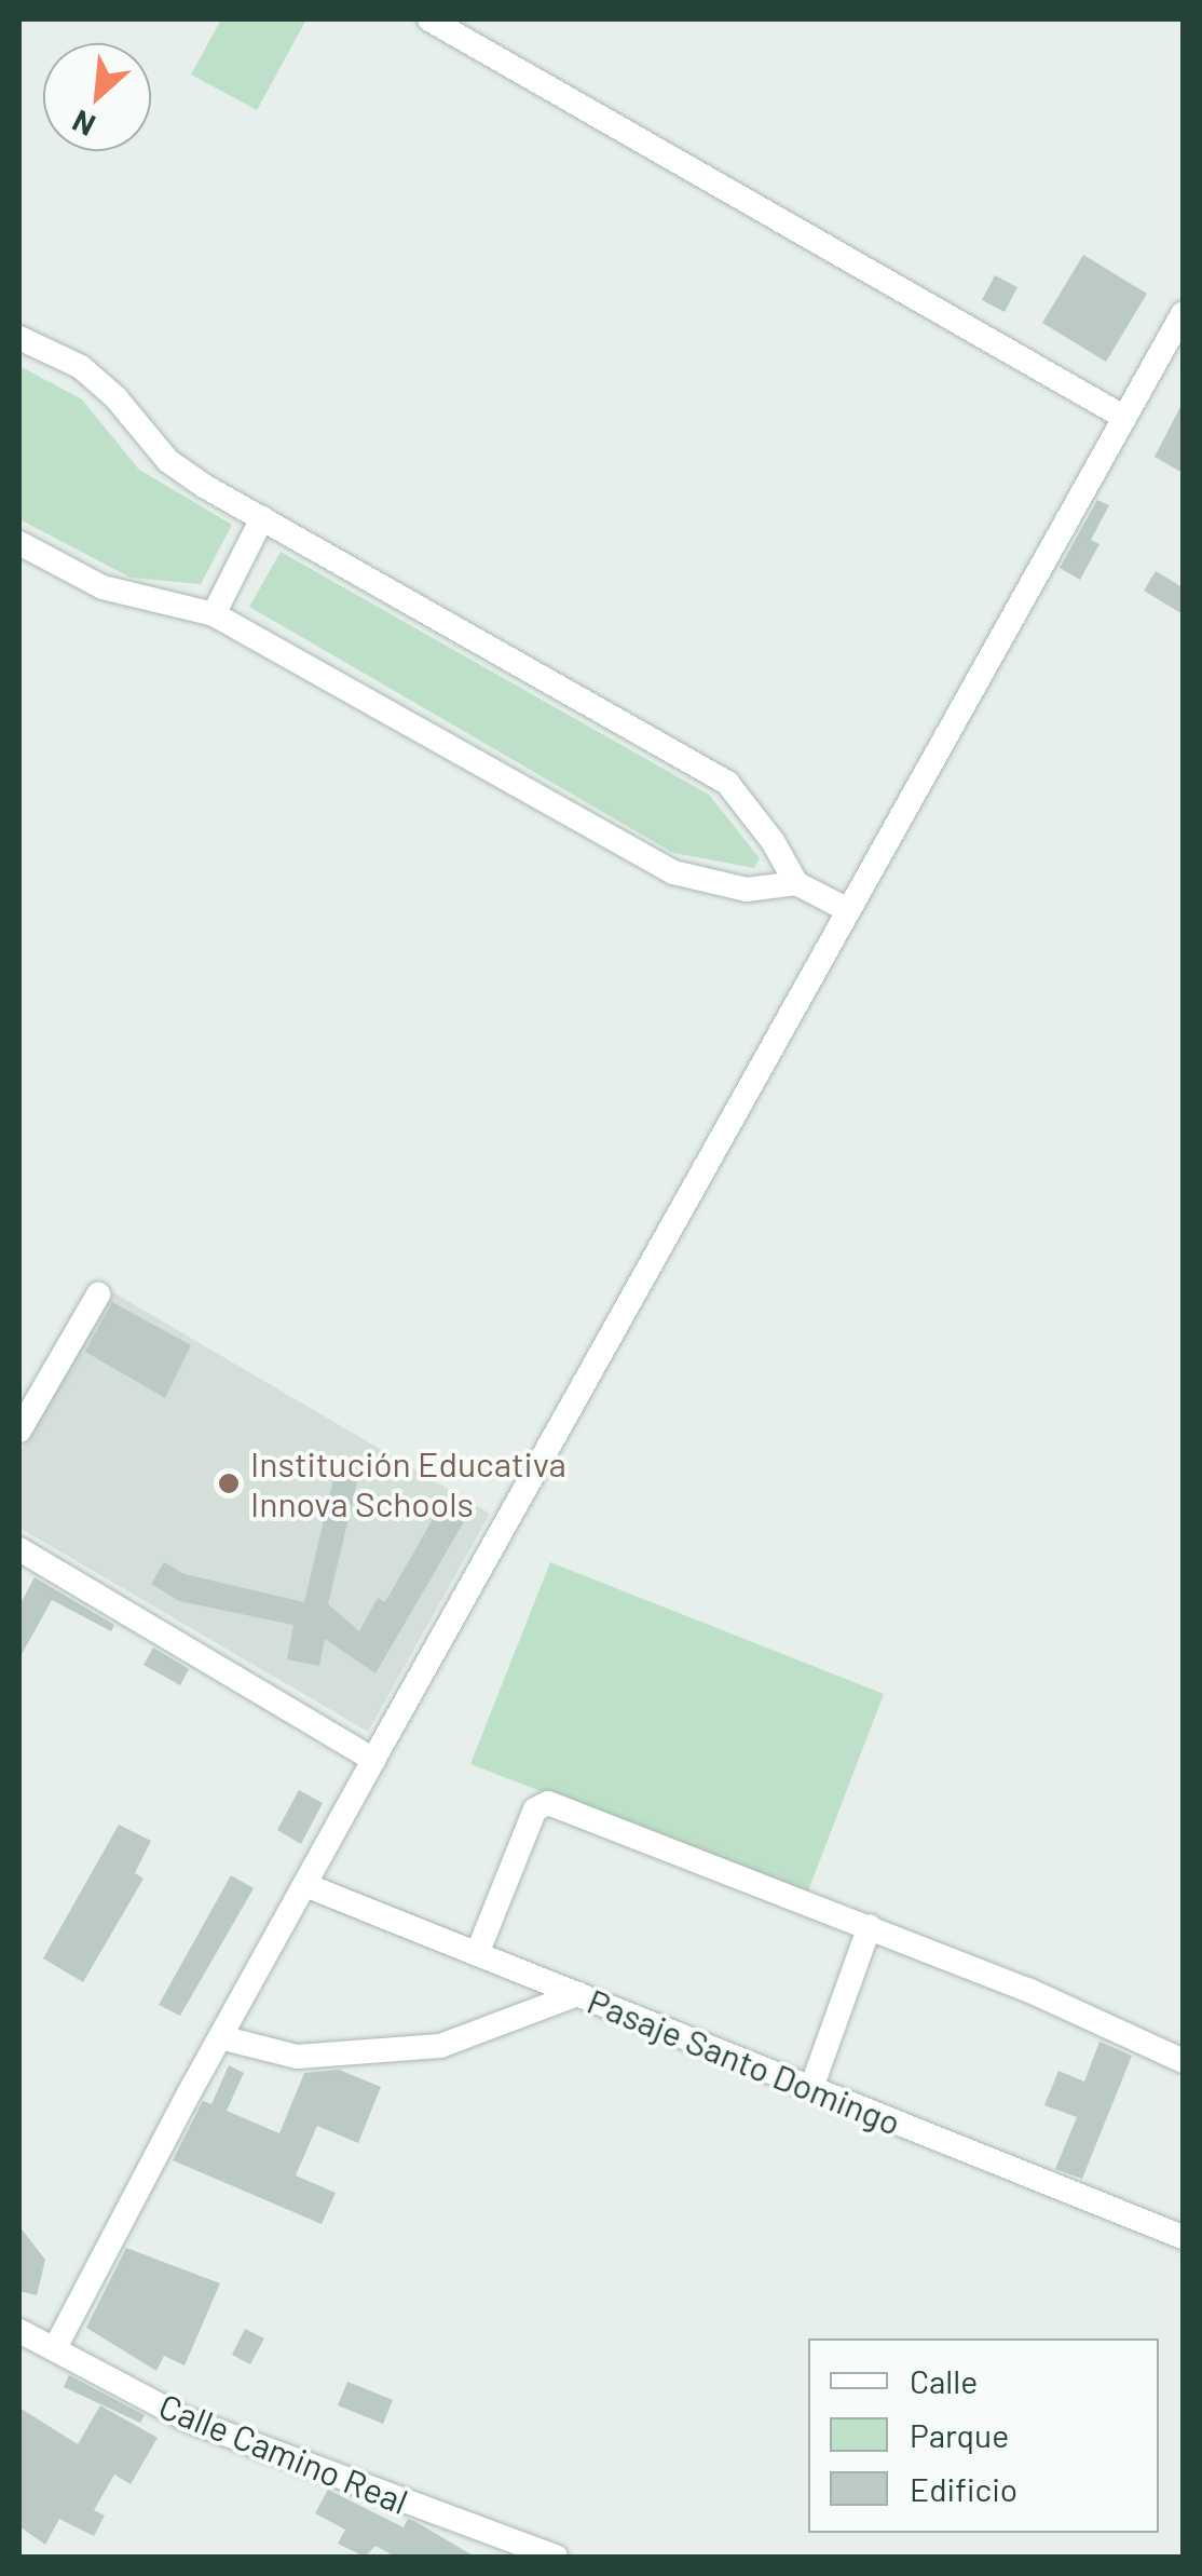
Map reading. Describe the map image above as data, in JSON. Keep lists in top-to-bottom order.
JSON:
{
  "streets": {
    "street": ["Pasaje Santo Domingo", "Calle Camino Real"]
  },
  "places": ["Institución Educativa Innova Schools"],
  "legend": ["Calle", "Parque", "Edificio"],
  "north": "bottom left"
}
